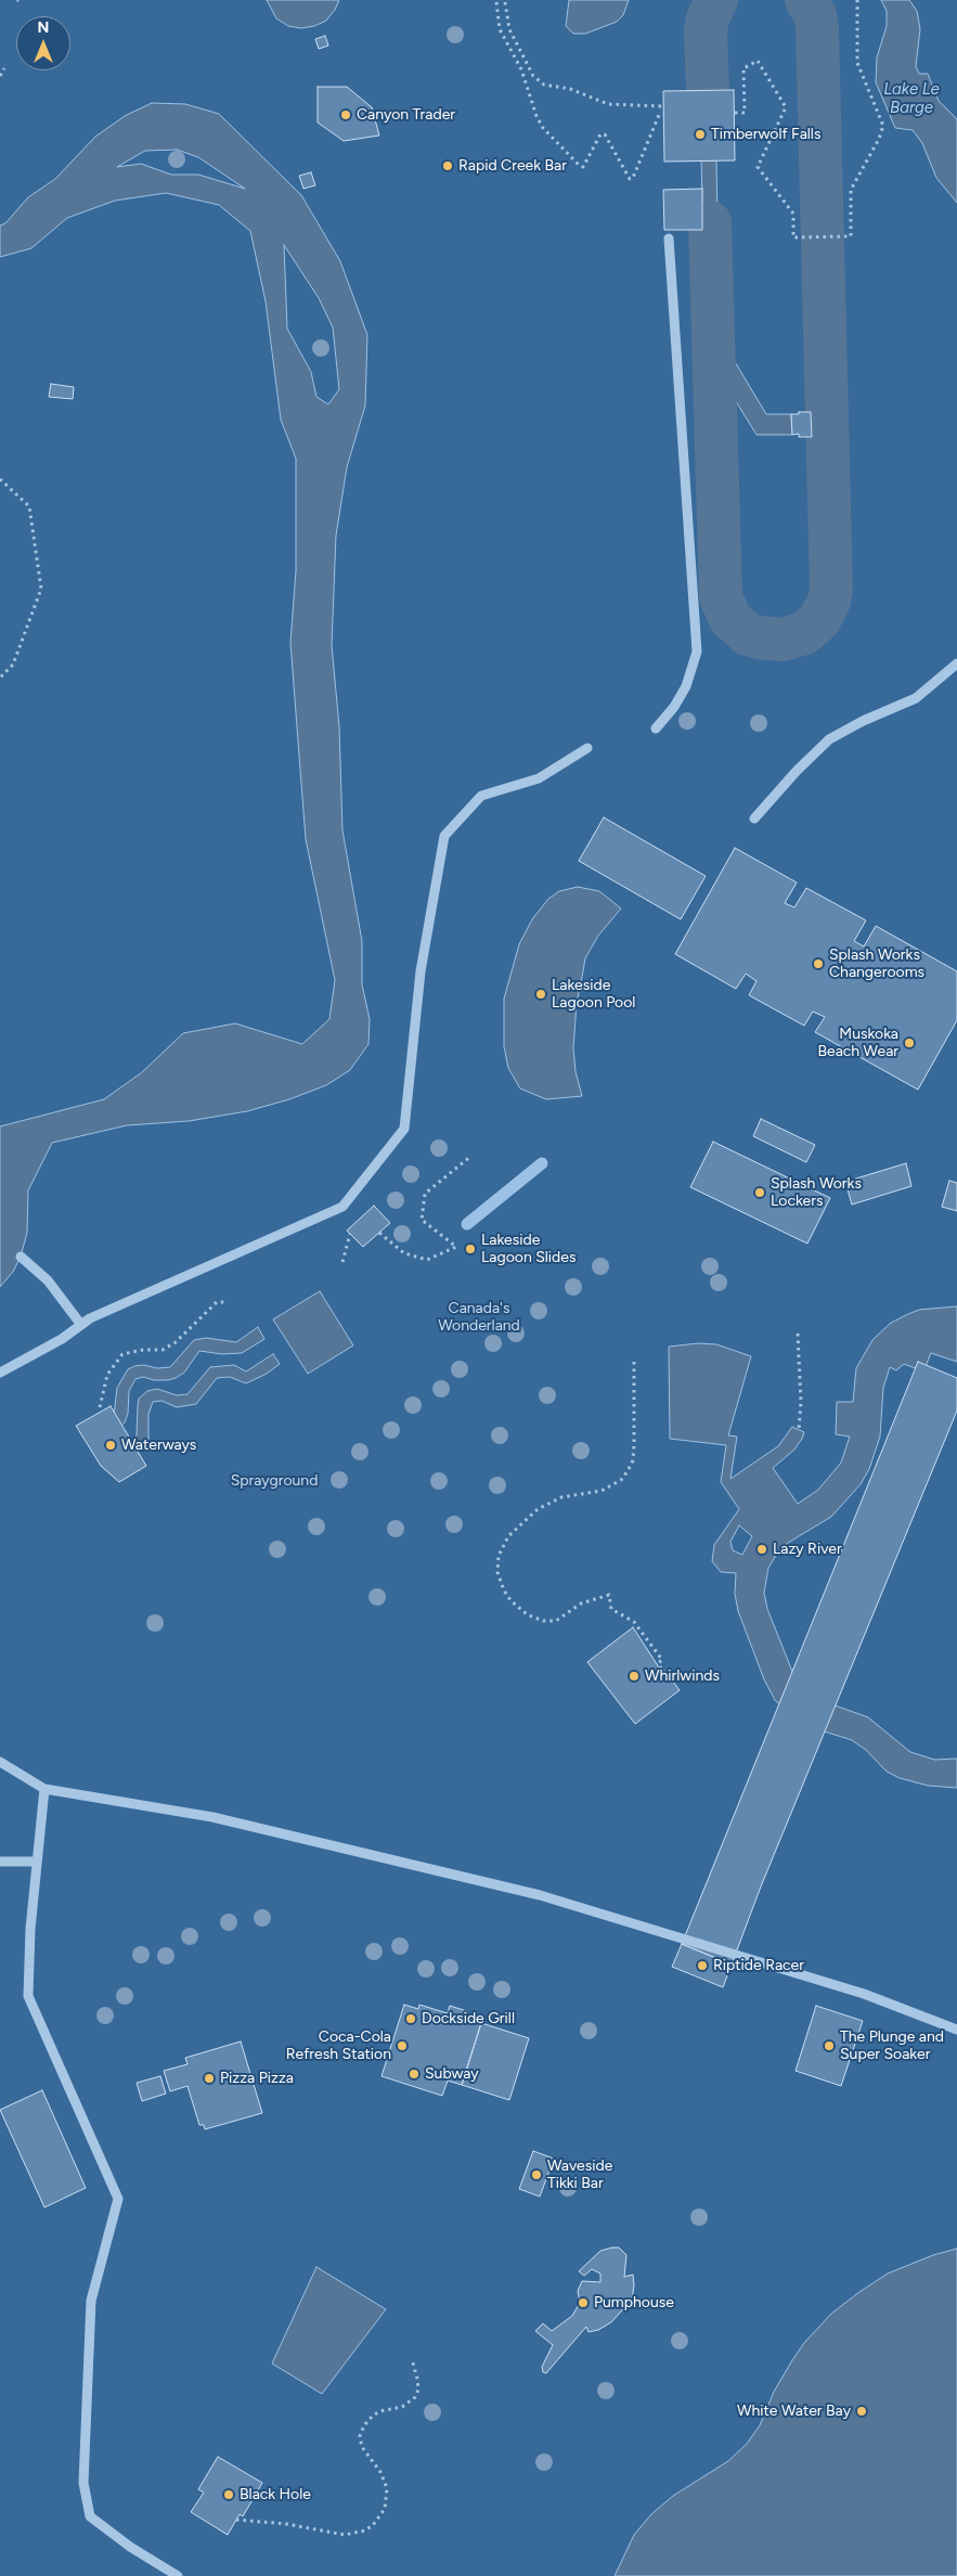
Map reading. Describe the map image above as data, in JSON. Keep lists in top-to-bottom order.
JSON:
{
  "water": ["Lake Le Barge"],
  "parks": ["Canada's Wonderland", "Sprayground"],
  "places": [
    "Canyon Trader",
    "Timberwolf Falls",
    "Rapid Creek Bar",
    "Splash Works Changerooms",
    "Lakeside Lagoon Pool",
    "Muskoka Beach Wear",
    "Splash Works Lockers",
    "Lakeside Lagoon Slides",
    "Waterways",
    "Lazy River",
    "Whirlwinds",
    "Riptide Racer",
    "Dockside Grill",
    "Coca-Cola Refresh Station",
    "The Plunge and Super Soaker",
    "Subway",
    "Pizza Pizza",
    "Waveside Tikki Bar",
    "Pumphouse",
    "White Water Bay",
    "Black Hole"
  ],
  "north": "top"
}
